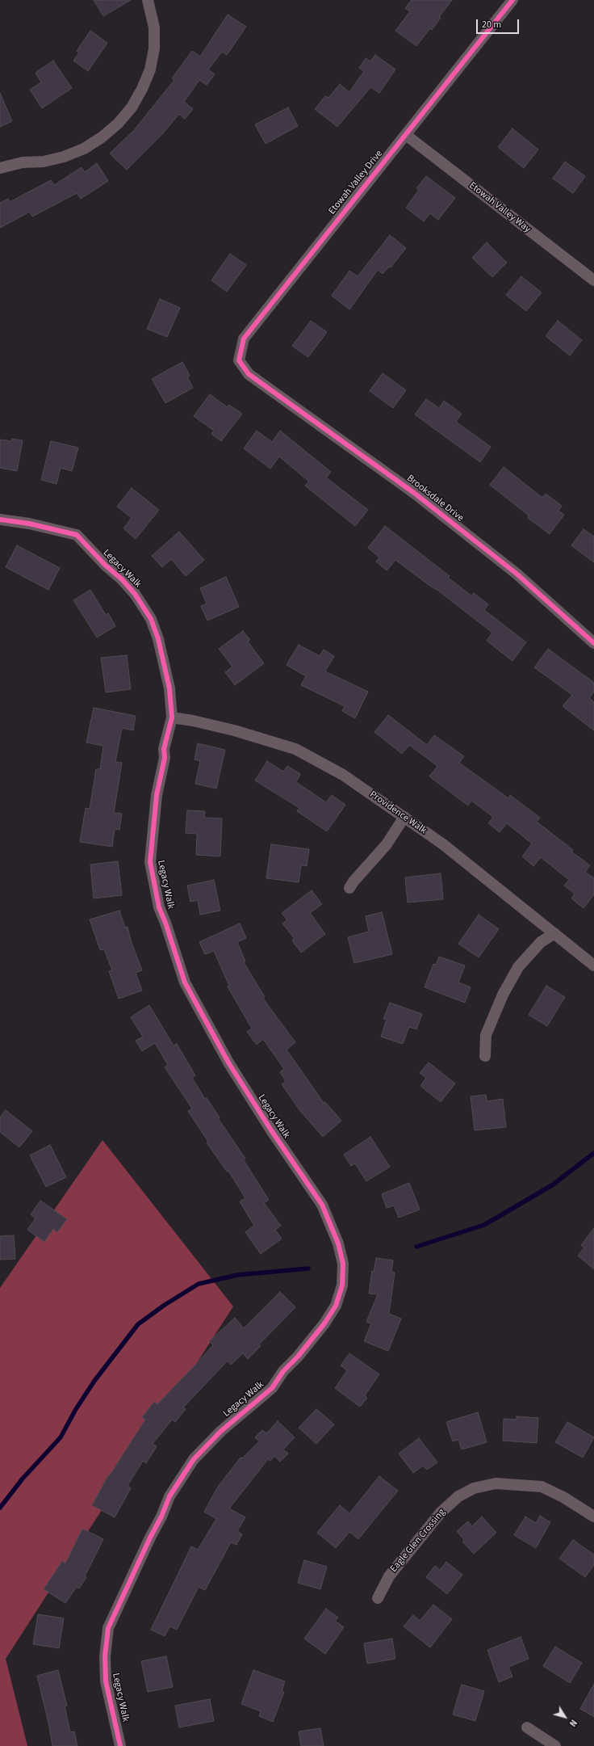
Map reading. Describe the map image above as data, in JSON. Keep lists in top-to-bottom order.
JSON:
{
  "streets": {
    "street": [
      "Etowah Valley Drive",
      "Etowah Valley Way",
      "Brooksdale Drive",
      "Legacy Walk",
      "Providence Walk",
      "Eagle Glen Crossing"
    ]
  },
  "crossings": [
    ["Etowah Valley Drive", "Etowah Valley Way"],
    ["Etowah Valley Drive", "Brooksdale Drive"],
    ["Legacy Walk", "Providence Walk"]
  ],
  "scale_bar": "20 m",
  "north": "bottom right"
}
